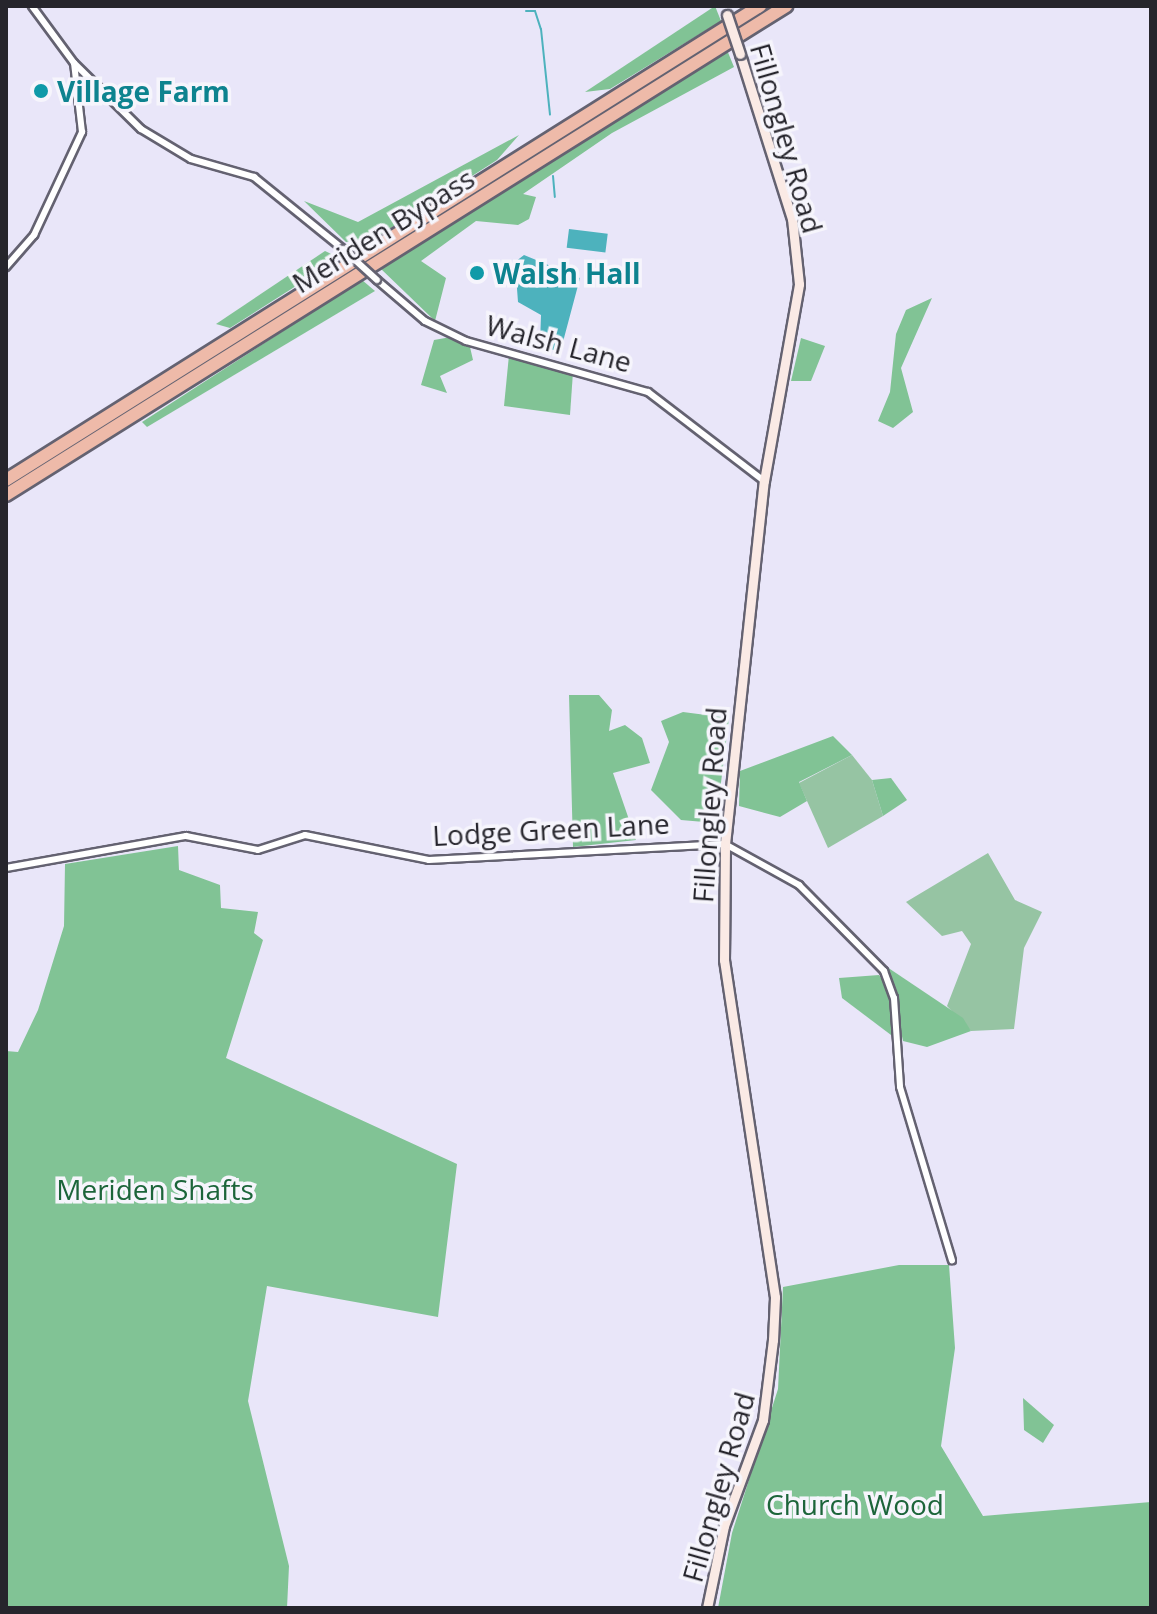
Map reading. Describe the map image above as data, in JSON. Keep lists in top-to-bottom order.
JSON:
{
  "streets": {
    "highway": ["Meriden Bypass"],
    "main road": ["Fillongley Road"],
    "street": ["Walsh Lane", "Lodge Green Lane"]
  },
  "crossings": [
    ["Fillongley Road", "Walsh Lane"],
    ["Fillongley Road", "Lodge Green Lane"]
  ],
  "parks": ["Meriden Shafts", "Church Wood"],
  "places": ["Village Farm", "Walsh Hall"]
}
